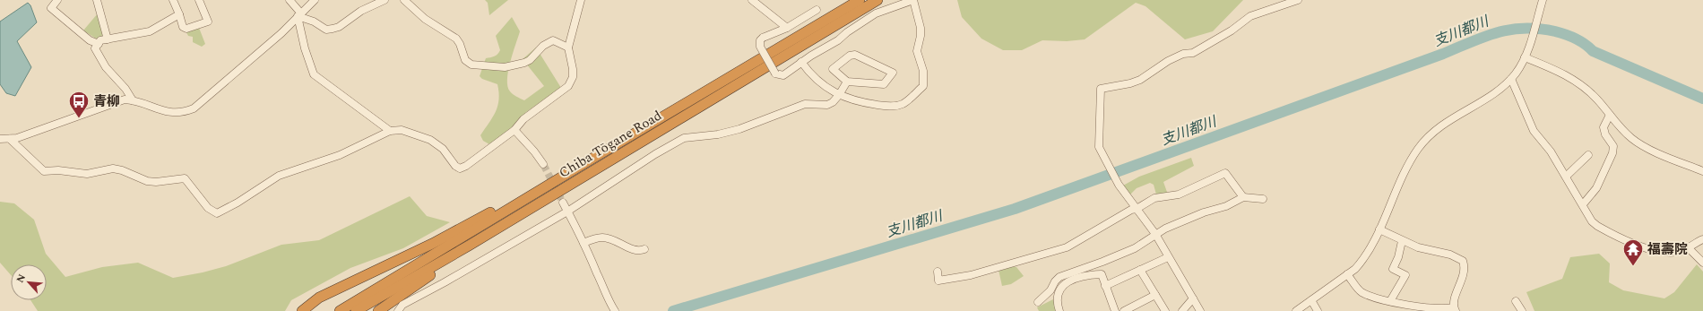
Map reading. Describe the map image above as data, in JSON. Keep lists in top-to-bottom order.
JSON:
{
  "streets": {
    "highway": ["Chiba Tōgane Road"]
  },
  "water": ["支川都川"],
  "places": {
    "bus stop": ["青柳"],
    "temple": ["福壽院"]
  },
  "north": "top left"
}
